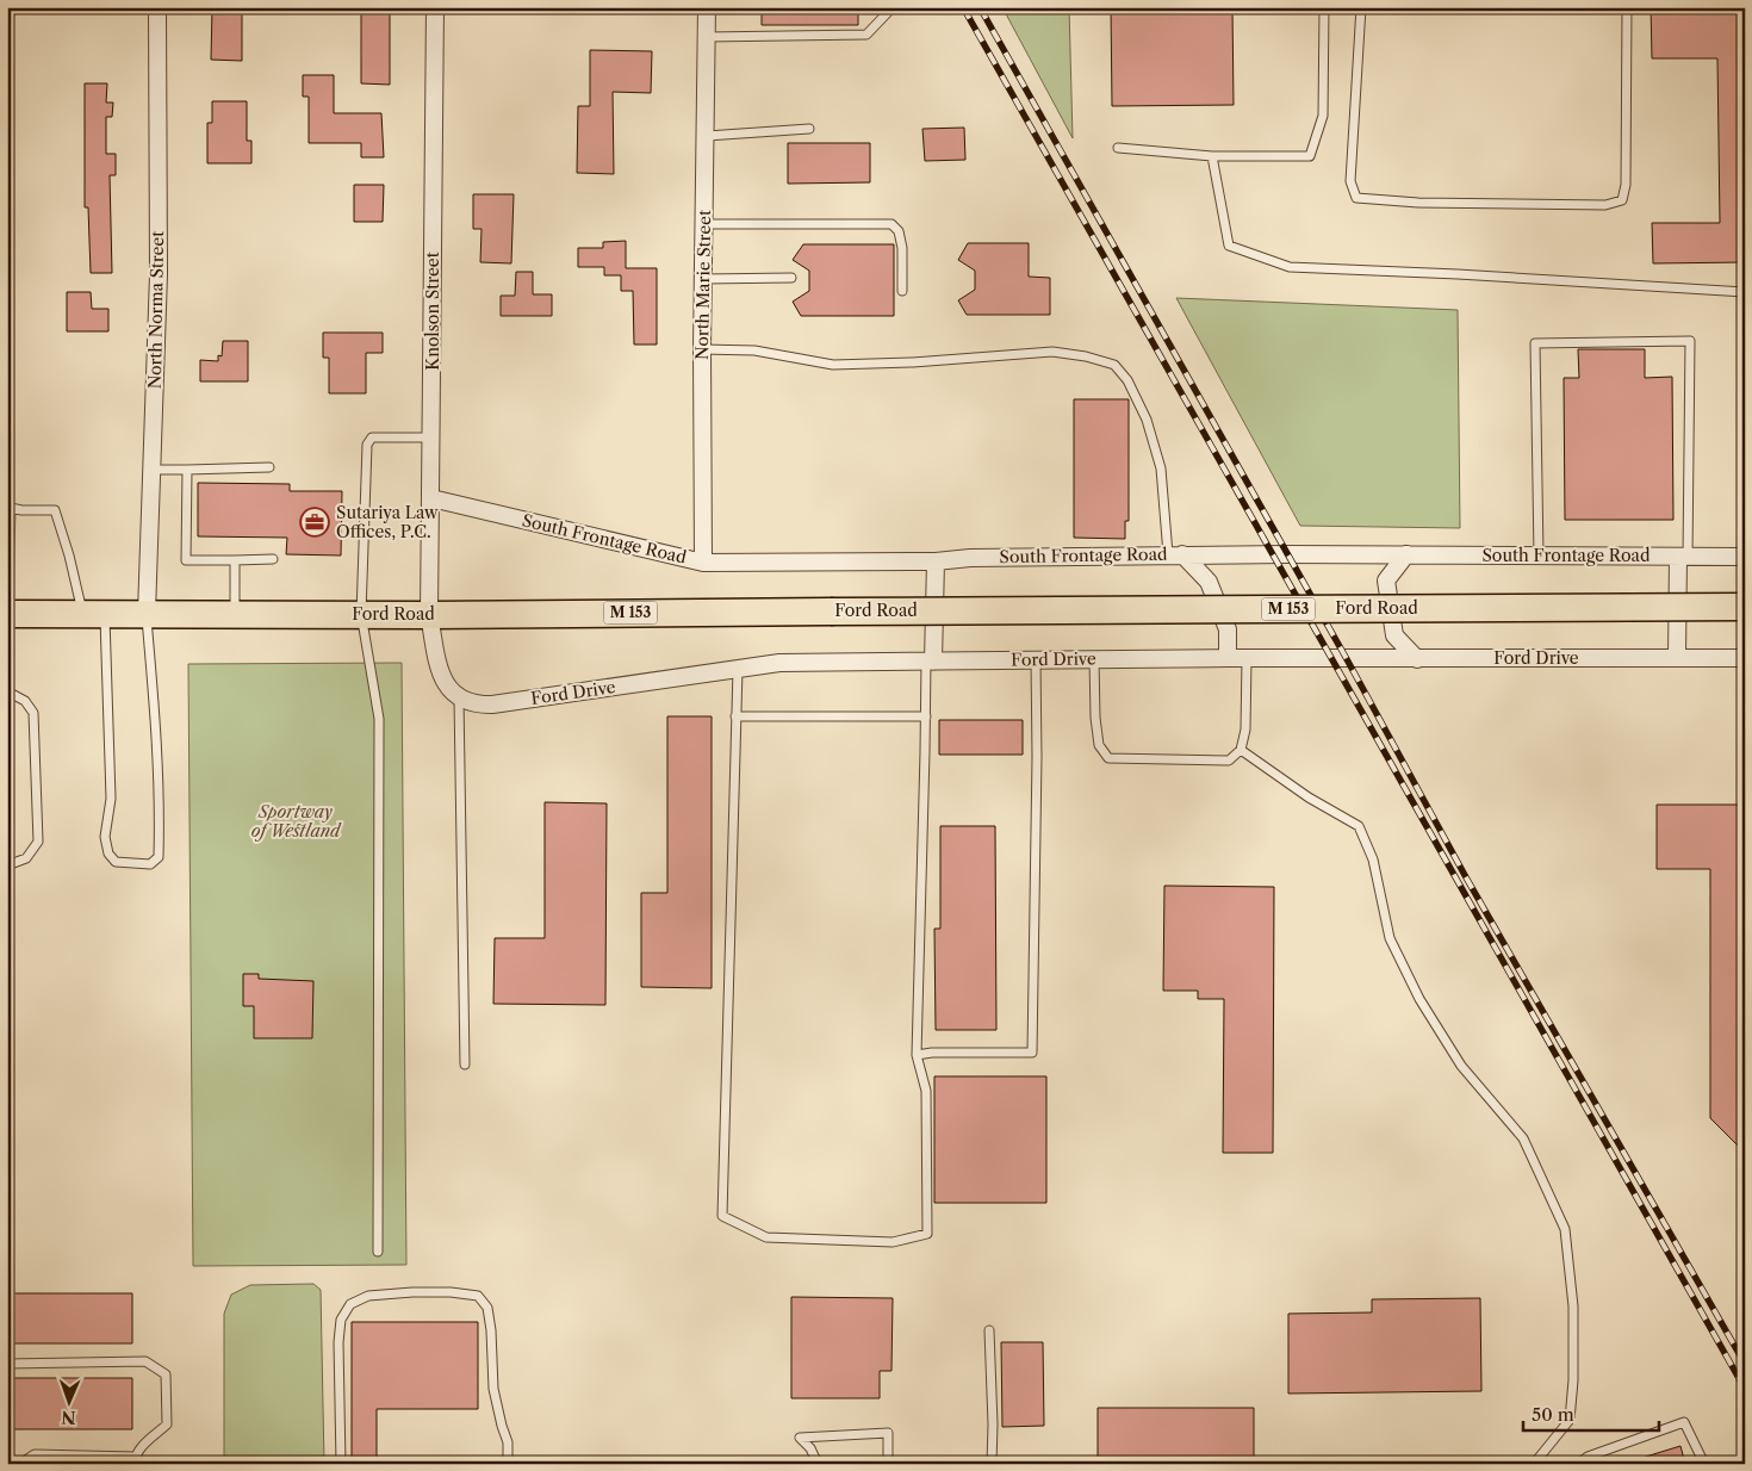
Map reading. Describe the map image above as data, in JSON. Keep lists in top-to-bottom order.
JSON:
{
  "streets": {
    "main road": ["Ford Road", "M 153"],
    "street": [
      "North Marie Street",
      "North Norma Street",
      "Knolson Street",
      "South Frontage Road",
      "Ford Drive"
    ]
  },
  "crossings": [
    ["North Marie Street", "South Frontage Road"],
    ["North Norma Street", "Ford Road"],
    ["Knolson Street", "South Frontage Road"],
    ["Knolson Street", "Ford Road"]
  ],
  "parks": ["Sportway of Westland"],
  "places": {
    "office": ["Sutariya Law Offices, P.C."]
  },
  "scale_bar": "50 m",
  "north": "bottom"
}
